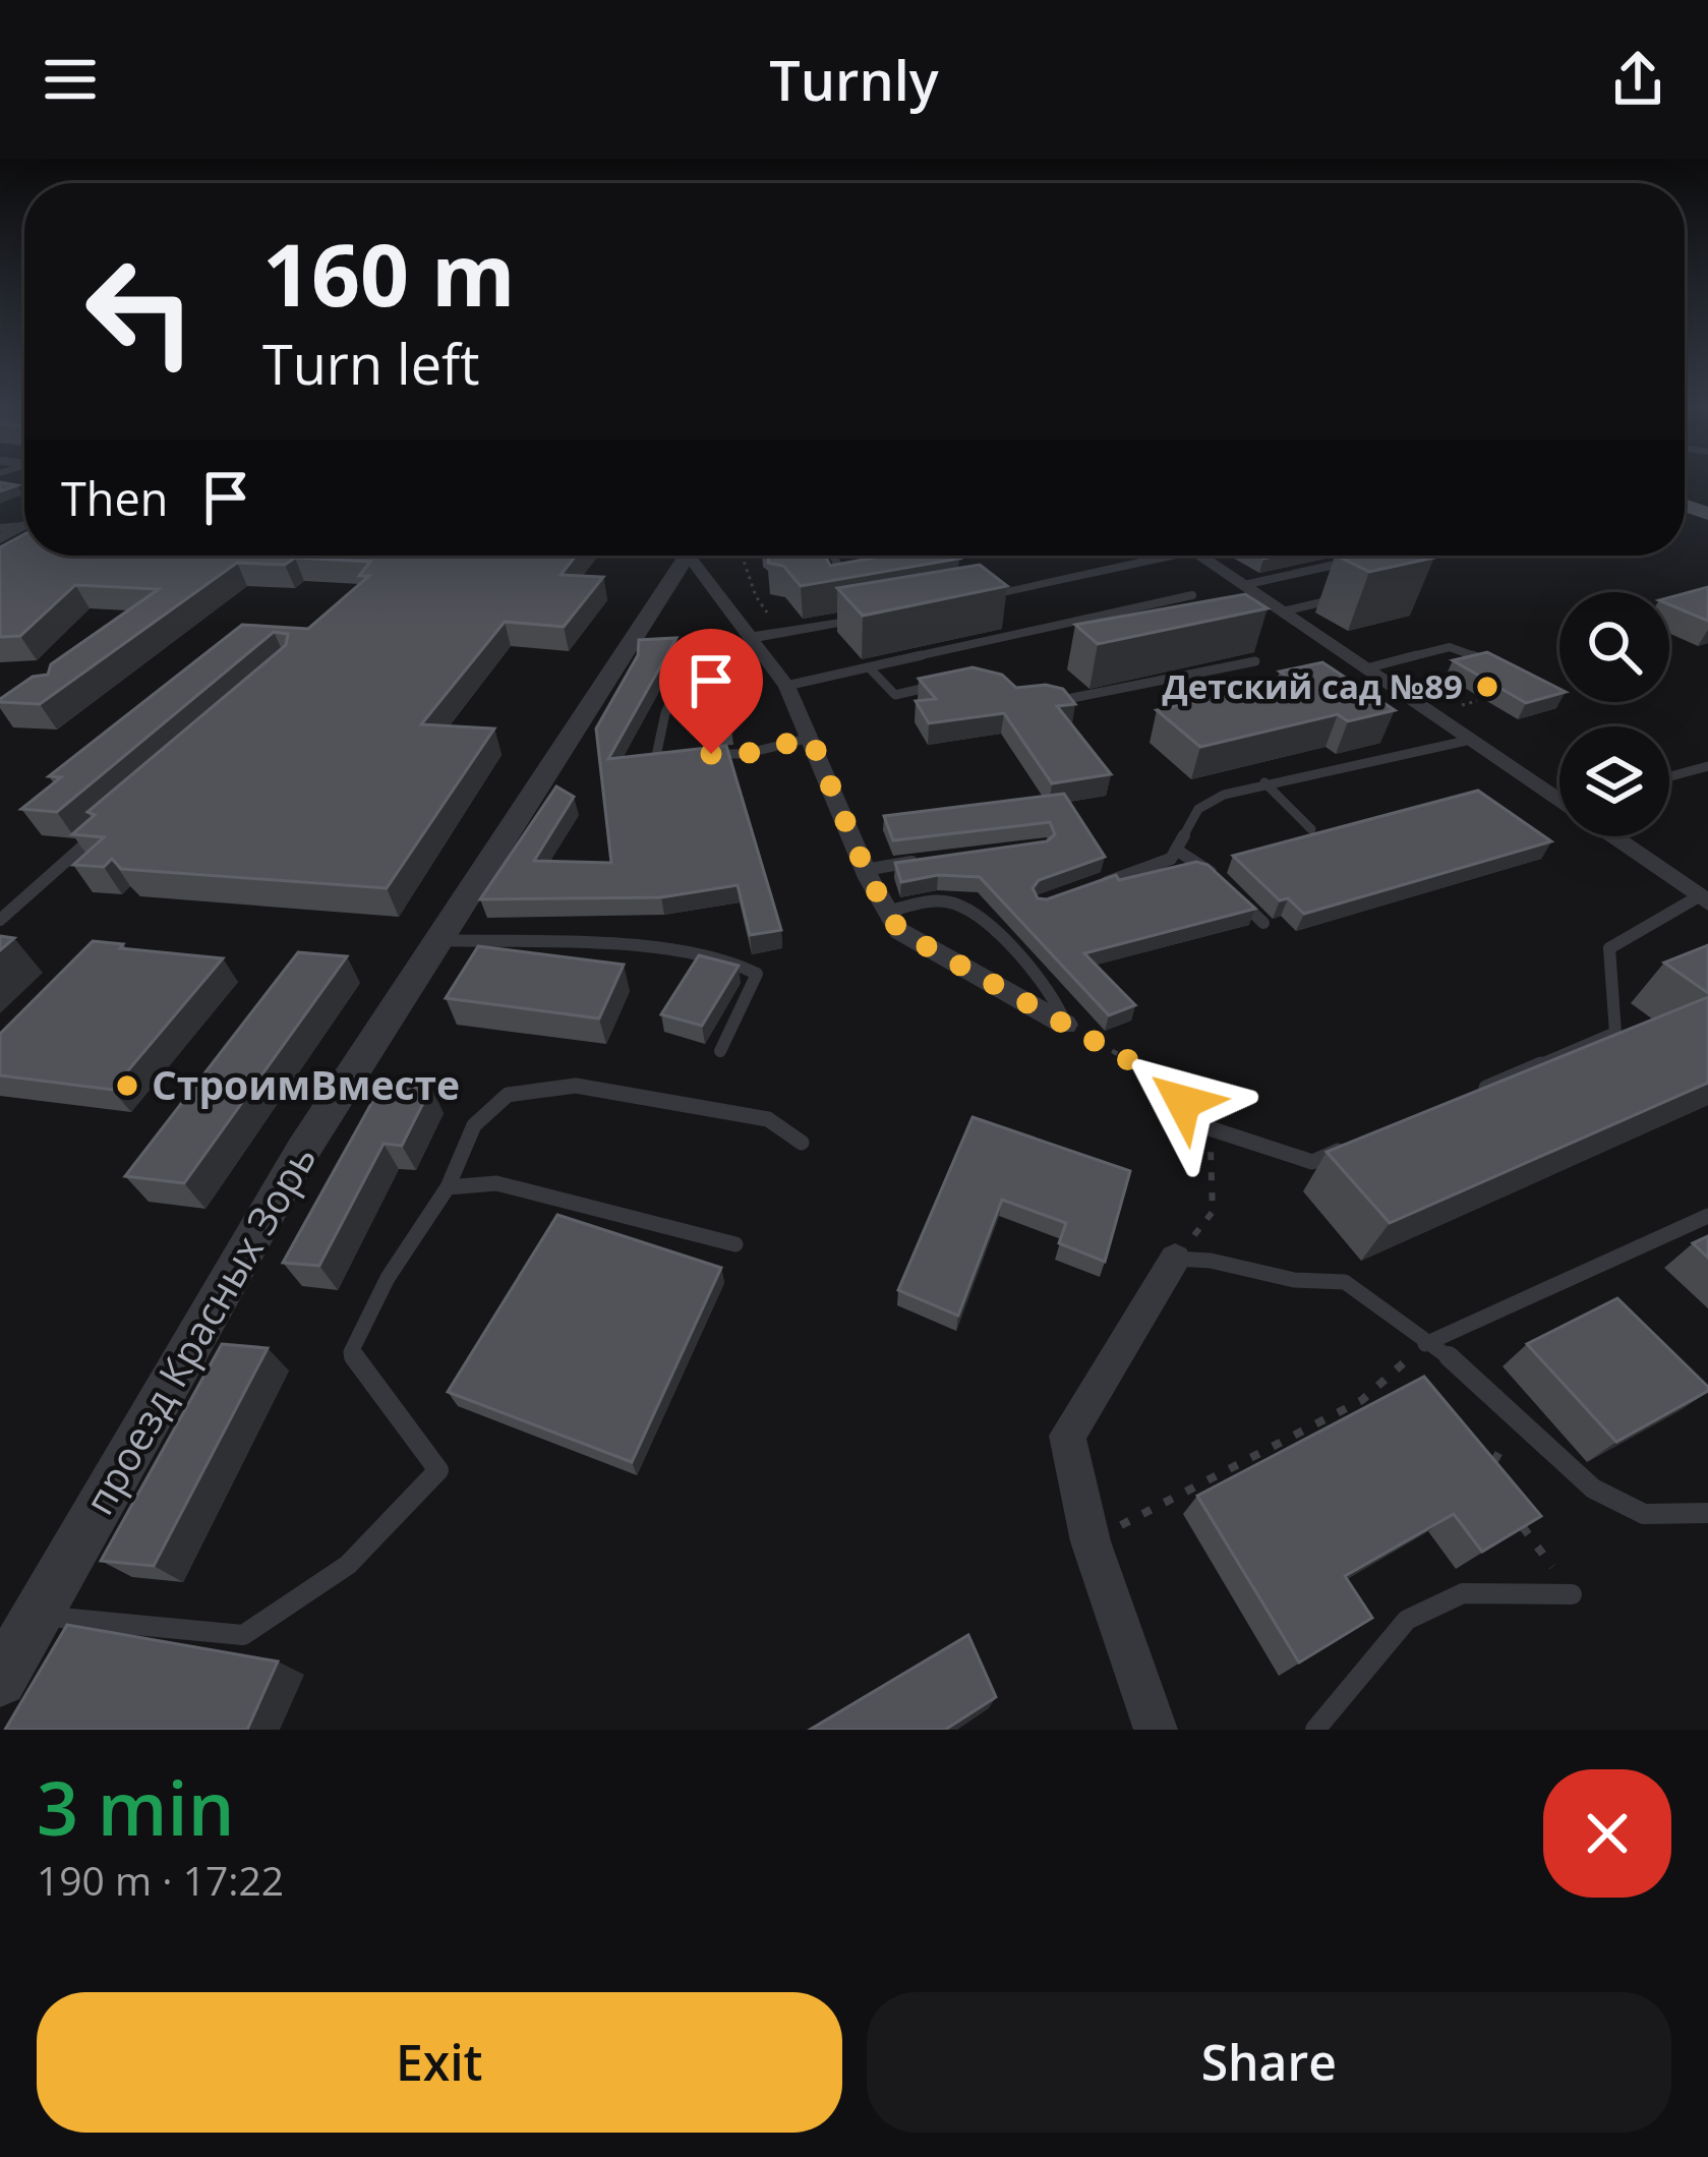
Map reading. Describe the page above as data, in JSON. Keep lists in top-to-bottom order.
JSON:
{
  "streets": {
    "street": ["проезд Красных Зорь"]
  },
  "places": ["Детский сад №89", "СтроимВместе"],
  "page": {
    "header": "Turnly",
    "turn": ["160 m", "Turn left"],
    "then": "Then",
    "heading": ["3 min", "190 m · 17:22"],
    "buttons": ["Exit", "Share"]
  }
}
